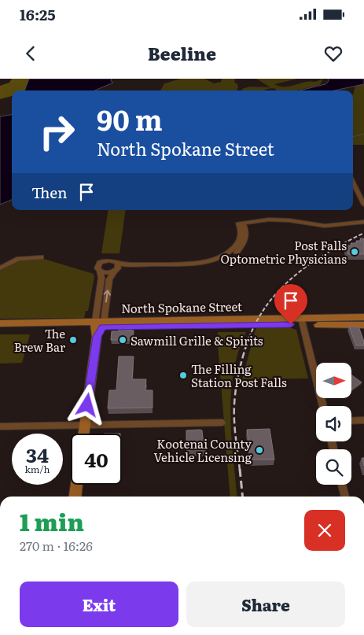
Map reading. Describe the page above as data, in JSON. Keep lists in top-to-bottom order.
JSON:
{
  "streets": {
    "main road": ["North Spokane Street"]
  },
  "places": [
    "Post Falls Optometric Physicians",
    "The Brew Bar",
    "Sawmill Grille & Spirits",
    "The Filling Station Post Falls",
    "Kootenai County Vehicle Licensing"
  ],
  "north": "right",
  "page": {
    "status": "16:25",
    "header": "Beeline",
    "turn": ["90 m", "North Spokane Street"],
    "then": "Then",
    "speed": "34 km/h",
    "limit": "40",
    "heading": ["1 min", "270 m · 16:26"],
    "buttons": ["Exit", "Share"]
  }
}
